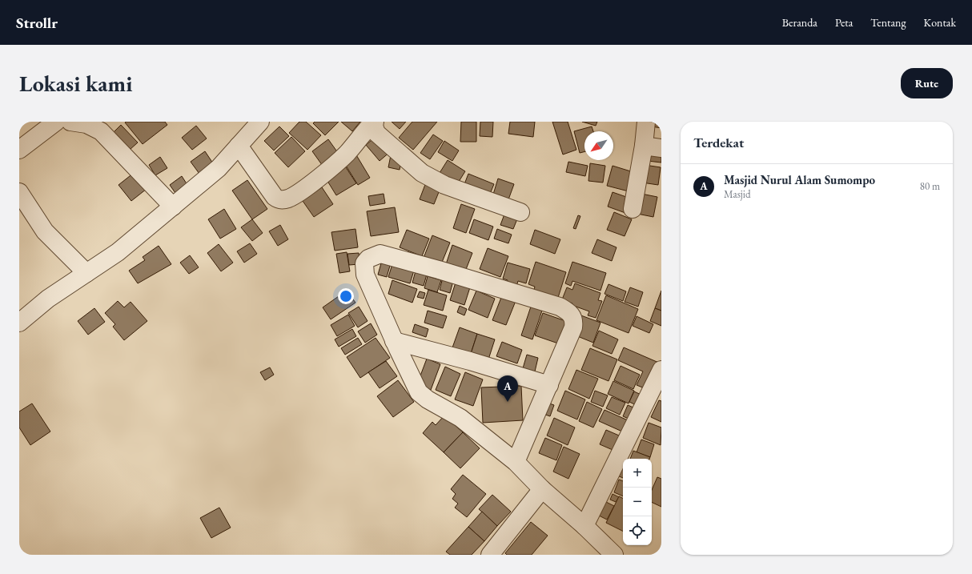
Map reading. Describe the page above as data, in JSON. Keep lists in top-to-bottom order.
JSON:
{
  "north": "bottom left",
  "page": {
    "header": "Strollr",
    "nav": [
      "Beranda",
      "Peta",
      "Tentang",
      "Kontak"
    ],
    "buttons": "Rute",
    "title": "Lokasi kami",
    "heading": "Terdekat",
    "list": [
      {
        "mark": "A",
        "name": "Masjid Nurul Alam Sumompo",
        "note": "Masjid",
        "value": "80 m"
      }
    ],
    "pins": "A",
    "map_buttons": ["+", "−"]
  }
}
